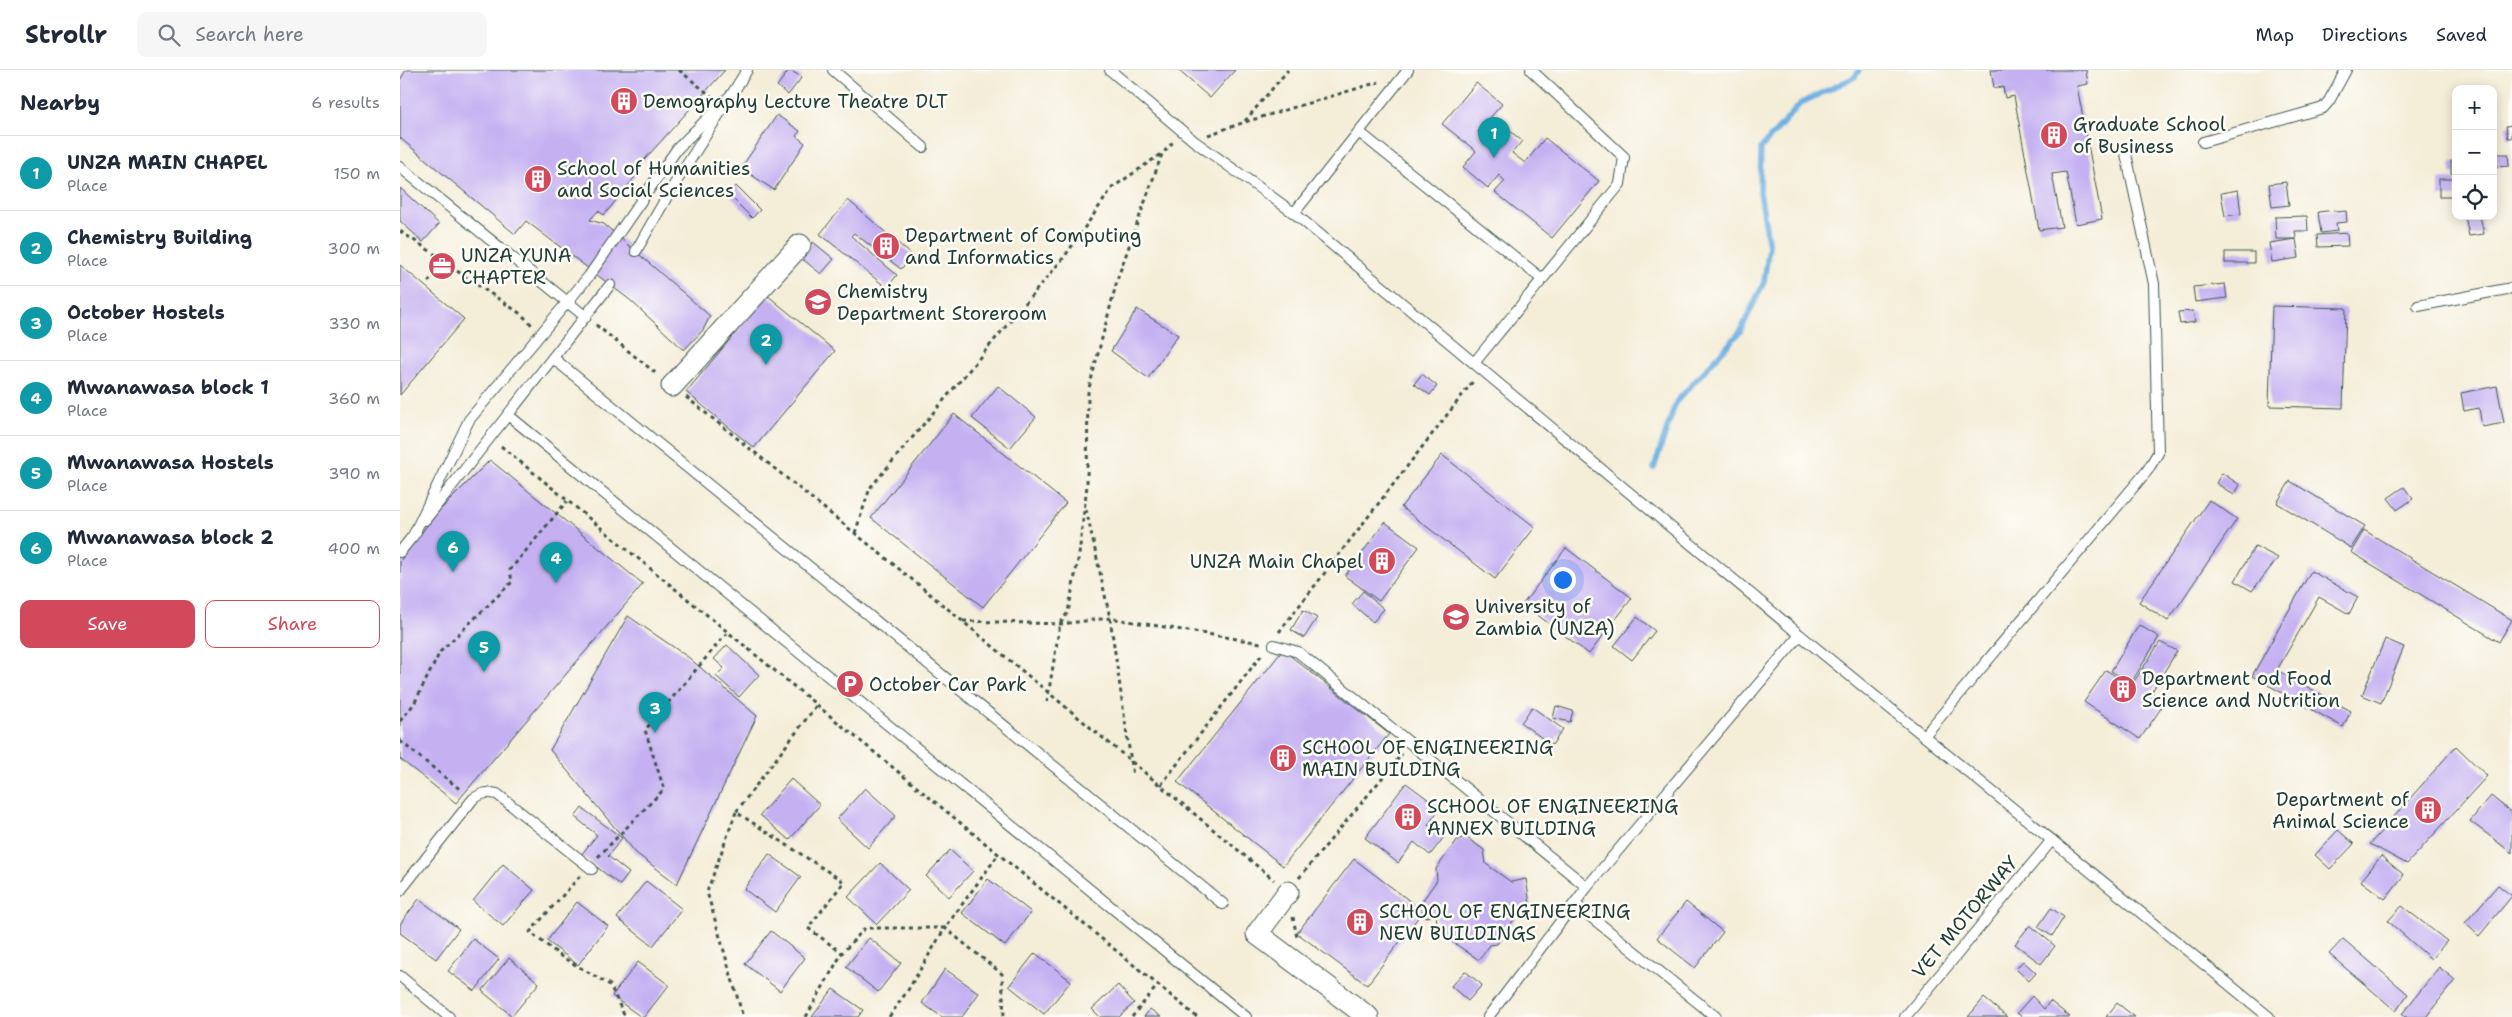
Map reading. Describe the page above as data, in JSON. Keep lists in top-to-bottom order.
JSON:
{
  "streets": {
    "lane": ["VET MOTORWAY"]
  },
  "places": {
    "building": [
      "Demography Lecture Theatre DLT",
      "Graduate School of Business",
      "School of Humanities and Social Sciences",
      "Department of Computing and Informatics",
      "UNZA Main Chapel",
      "Department od Food Science and Nutrition",
      "SCHOOL OF ENGINEERING MAIN BUILDING",
      "Department of Animal Science",
      "SCHOOL OF ENGINEERING ANNEX BUILDING",
      "SCHOOL OF ENGINEERING NEW BUILDINGS"
    ],
    "office": ["UNZA YUNA CHAPTER"],
    "school or university": ["Chemistry Department Storeroom", "University of Zambia (UNZA)"],
    "parking": ["October Car Park"]
  },
  "page": {
    "header": "Strollr",
    "search": "Search here",
    "nav": ["Map", "Directions", "Saved"],
    "heading": ["Nearby", "6 results"],
    "map_buttons": ["+", "−"],
    "pins": [
      "1",
      "2",
      "6",
      "4",
      "5",
      "3"
    ],
    "list": [
      {
        "mark": "1",
        "name": "UNZA MAIN CHAPEL",
        "note": "Place",
        "value": "150 m"
      },
      {
        "mark": "2",
        "name": "Chemistry Building",
        "note": "Place",
        "value": "300 m"
      },
      {
        "mark": "3",
        "name": "October Hostels",
        "note": "Place",
        "value": "330 m"
      },
      {
        "mark": "4",
        "name": "Mwanawasa block 1",
        "note": "Place",
        "value": "360 m"
      },
      {
        "mark": "5",
        "name": "Mwanawasa Hostels",
        "note": "Place",
        "value": "390 m"
      },
      {
        "mark": "6",
        "name": "Mwanawasa block 2",
        "note": "Place",
        "value": "400 m"
      }
    ],
    "buttons": ["Save", "Share"]
  }
}
